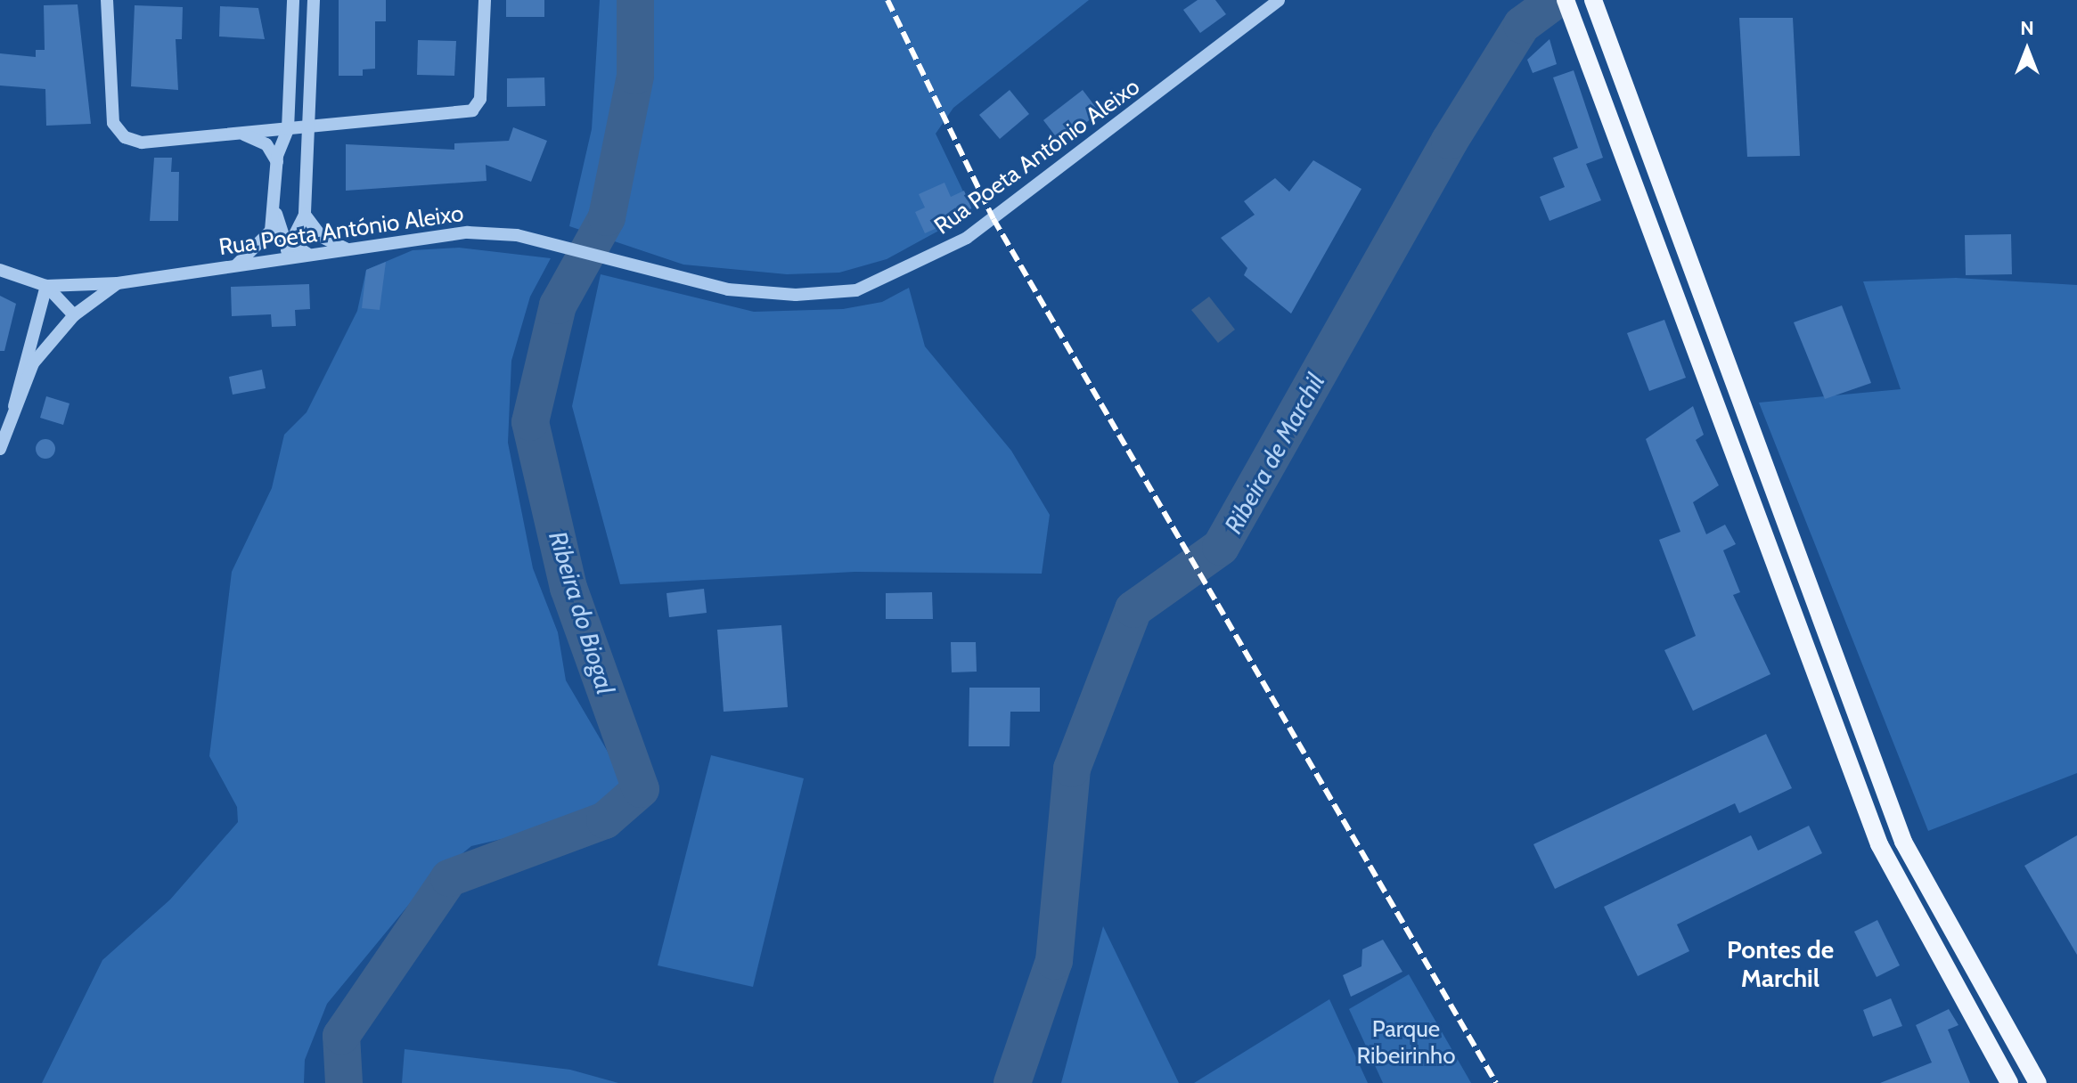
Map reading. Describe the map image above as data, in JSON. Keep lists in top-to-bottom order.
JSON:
{
  "streets": {
    "street": ["Rua Poeta António Aleixo"]
  },
  "districts": ["Pontes de Marchil"],
  "water": ["Ribeira de Marchil", "Ribeira do Biogal"],
  "parks": ["Parque Ribeirinho"],
  "north": "top"
}
